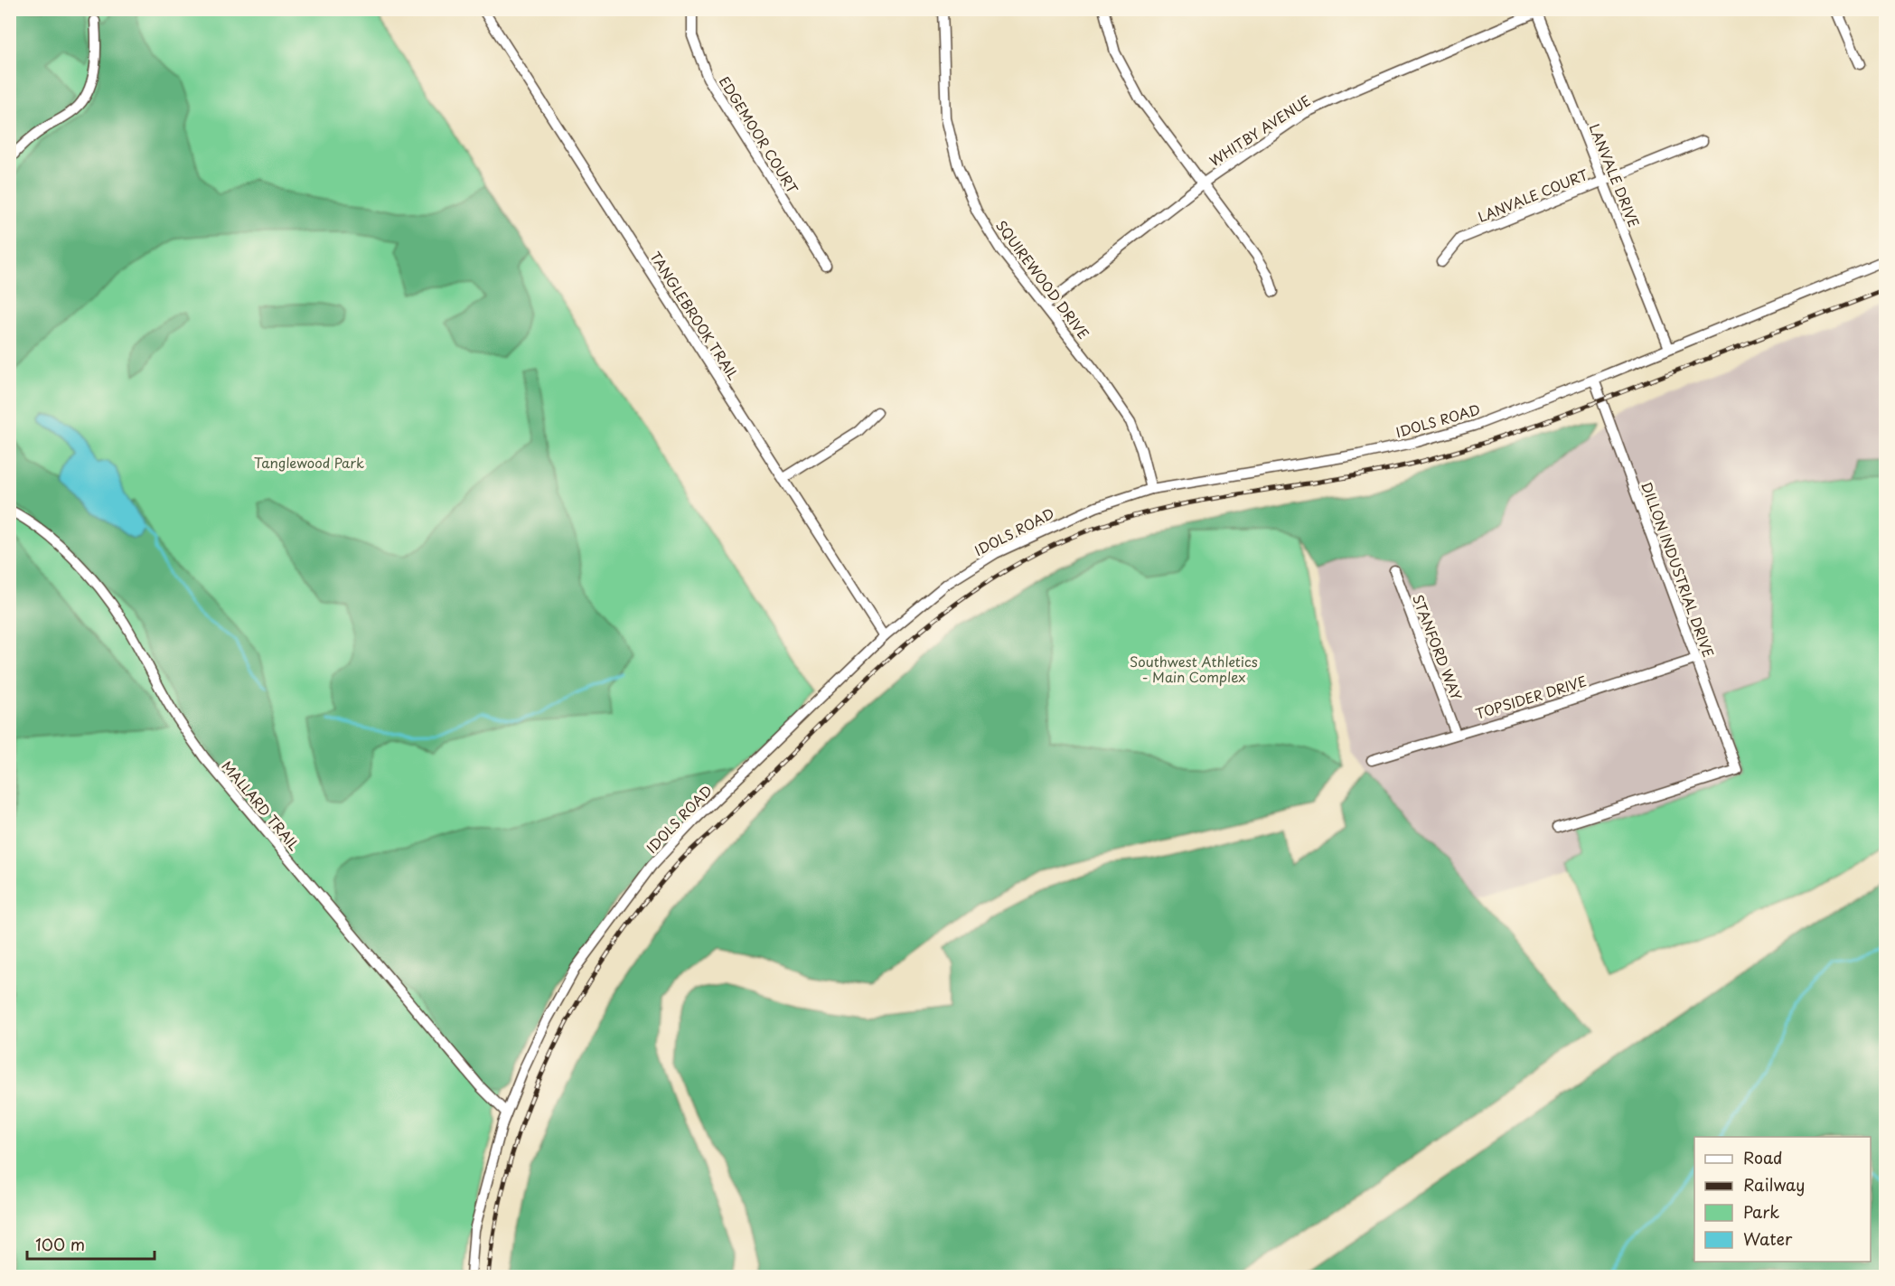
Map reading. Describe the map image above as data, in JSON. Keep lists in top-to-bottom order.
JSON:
{
  "streets": {
    "street": [
      "WHITBY AVENUE",
      "EDGEMOOR COURT",
      "LANVALE DRIVE",
      "LANVALE COURT",
      "SQUIREWOOD DRIVE",
      "TANGLEBROOK TRAIL",
      "IDOLS ROAD",
      "DILLON INDUSTRIAL DRIVE",
      "STANFORD WAY",
      "TOPSIDER DRIVE",
      "MALLARD TRAIL"
    ]
  },
  "crossings": [
    ["WHITBY AVENUE", "LANVALE DRIVE"],
    ["WHITBY AVENUE", "SQUIREWOOD DRIVE"],
    ["LANVALE DRIVE", "LANVALE COURT"],
    ["LANVALE DRIVE", "IDOLS ROAD"],
    ["SQUIREWOOD DRIVE", "IDOLS ROAD"],
    ["TANGLEBROOK TRAIL", "IDOLS ROAD"],
    ["IDOLS ROAD", "DILLON INDUSTRIAL DRIVE"],
    ["IDOLS ROAD", "MALLARD TRAIL"],
    ["DILLON INDUSTRIAL DRIVE", "TOPSIDER DRIVE"],
    ["STANFORD WAY", "TOPSIDER DRIVE"]
  ],
  "parks": ["Tanglewood Park", "Southwest Athletics - Main Complex"],
  "legend": [
    "Road",
    "Railway",
    "Park",
    "Water"
  ],
  "scale_bar": "100 m"
}
